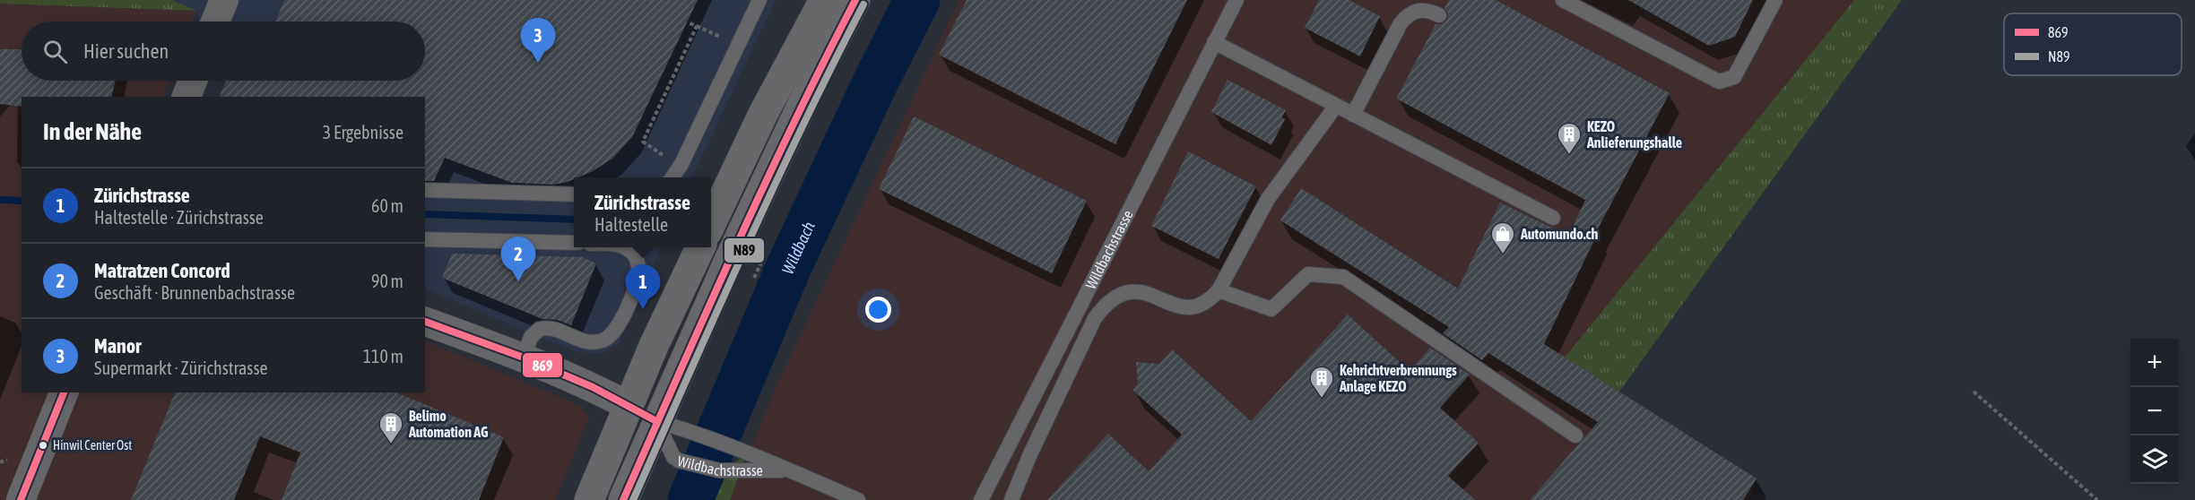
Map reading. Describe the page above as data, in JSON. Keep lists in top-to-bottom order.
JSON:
{
  "streets": {
    "lane": ["Wildbachstrasse"]
  },
  "water": ["Wildbach"],
  "places": {
    "building": ["KEZO Anlieferungshalle", "Kehrichtverbrennungs Anlage KEZO", "Belimo Automation AG"],
    "shop": ["Automundo.ch"],
    "other": ["Hinwil Center Ost"]
  },
  "lines": ["transit line 869", "transit line N89"],
  "legend": ["869", "N89"],
  "page": {
    "pins": ["3", "2", "1"],
    "search": "Hier suchen",
    "heading": ["In der Nähe", "3 Ergebnisse"],
    "list": [
      {
        "mark": "1",
        "name": "Zürichstrasse",
        "note": "Haltestelle · Zürichstrasse",
        "value": "60 m"
      },
      {
        "mark": "2",
        "name": "Matratzen Concord",
        "note": "Geschäft · Brunnenbachstrasse",
        "value": "90 m"
      },
      {
        "mark": "3",
        "name": "Manor",
        "note": "Supermarkt · Zürichstrasse",
        "value": "110 m"
      }
    ],
    "popup": ["Zürichstrasse", "Haltestelle"],
    "map_buttons": ["+", "−"]
  }
}
